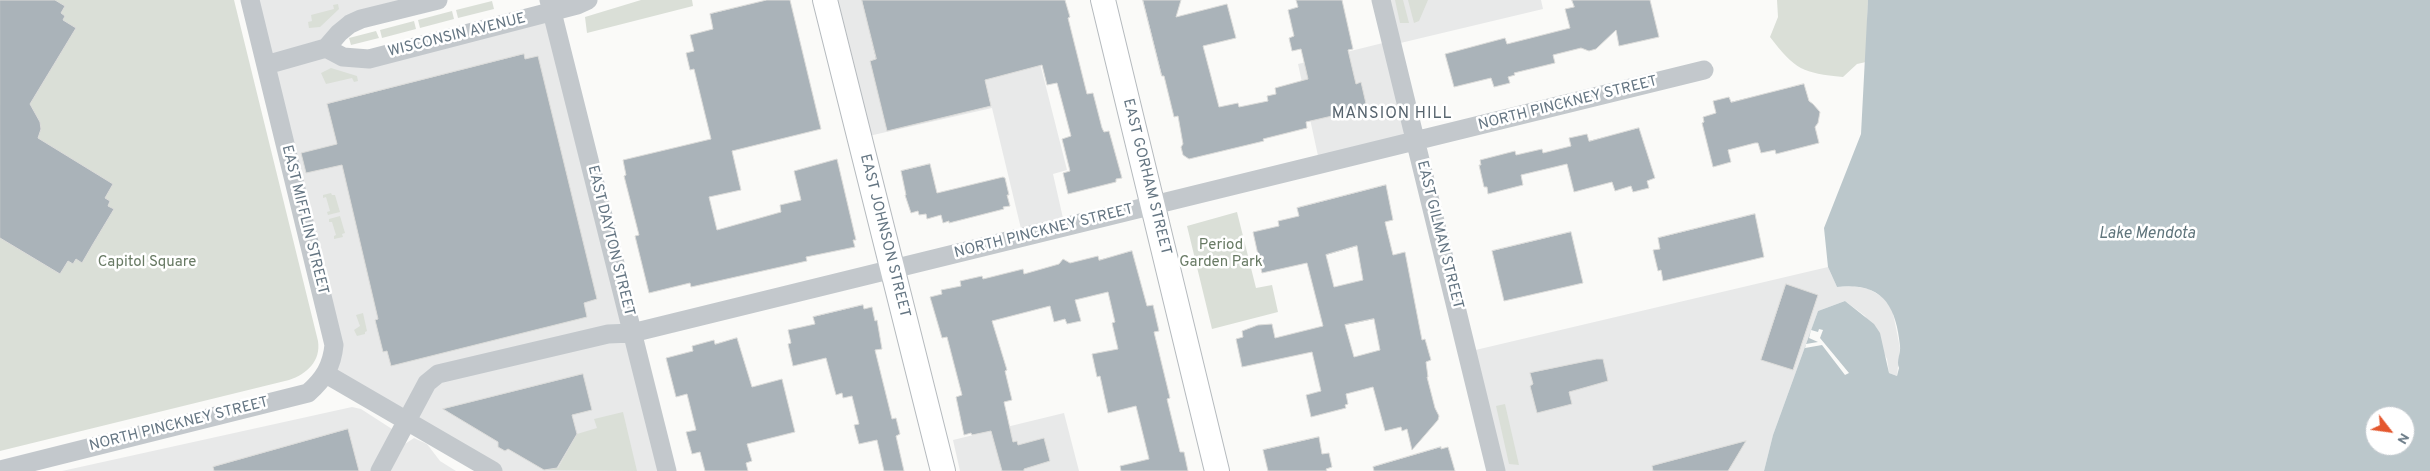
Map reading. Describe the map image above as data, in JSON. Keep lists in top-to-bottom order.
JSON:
{
  "streets": {
    "main road": ["EAST GORHAM STREET", "EAST JOHNSON STREET"],
    "street": [
      "WISCONSIN AVENUE",
      "NORTH PINCKNEY STREET",
      "EAST MIFFLIN STREET",
      "EAST GILMAN STREET",
      "EAST DAYTON STREET"
    ]
  },
  "crossings": [
    ["WISCONSIN AVENUE", "EAST DAYTON STREET"],
    ["NORTH PINCKNEY STREET", "EAST GORHAM STREET"],
    ["NORTH PINCKNEY STREET", "EAST MIFFLIN STREET"],
    ["NORTH PINCKNEY STREET", "EAST GILMAN STREET"],
    ["NORTH PINCKNEY STREET", "EAST JOHNSON STREET"],
    ["NORTH PINCKNEY STREET", "EAST DAYTON STREET"]
  ],
  "districts": ["MANSION HILL"],
  "water": ["Lake Mendota"],
  "parks": ["Period Garden Park", "Capitol Square"],
  "north": "bottom right"
}
